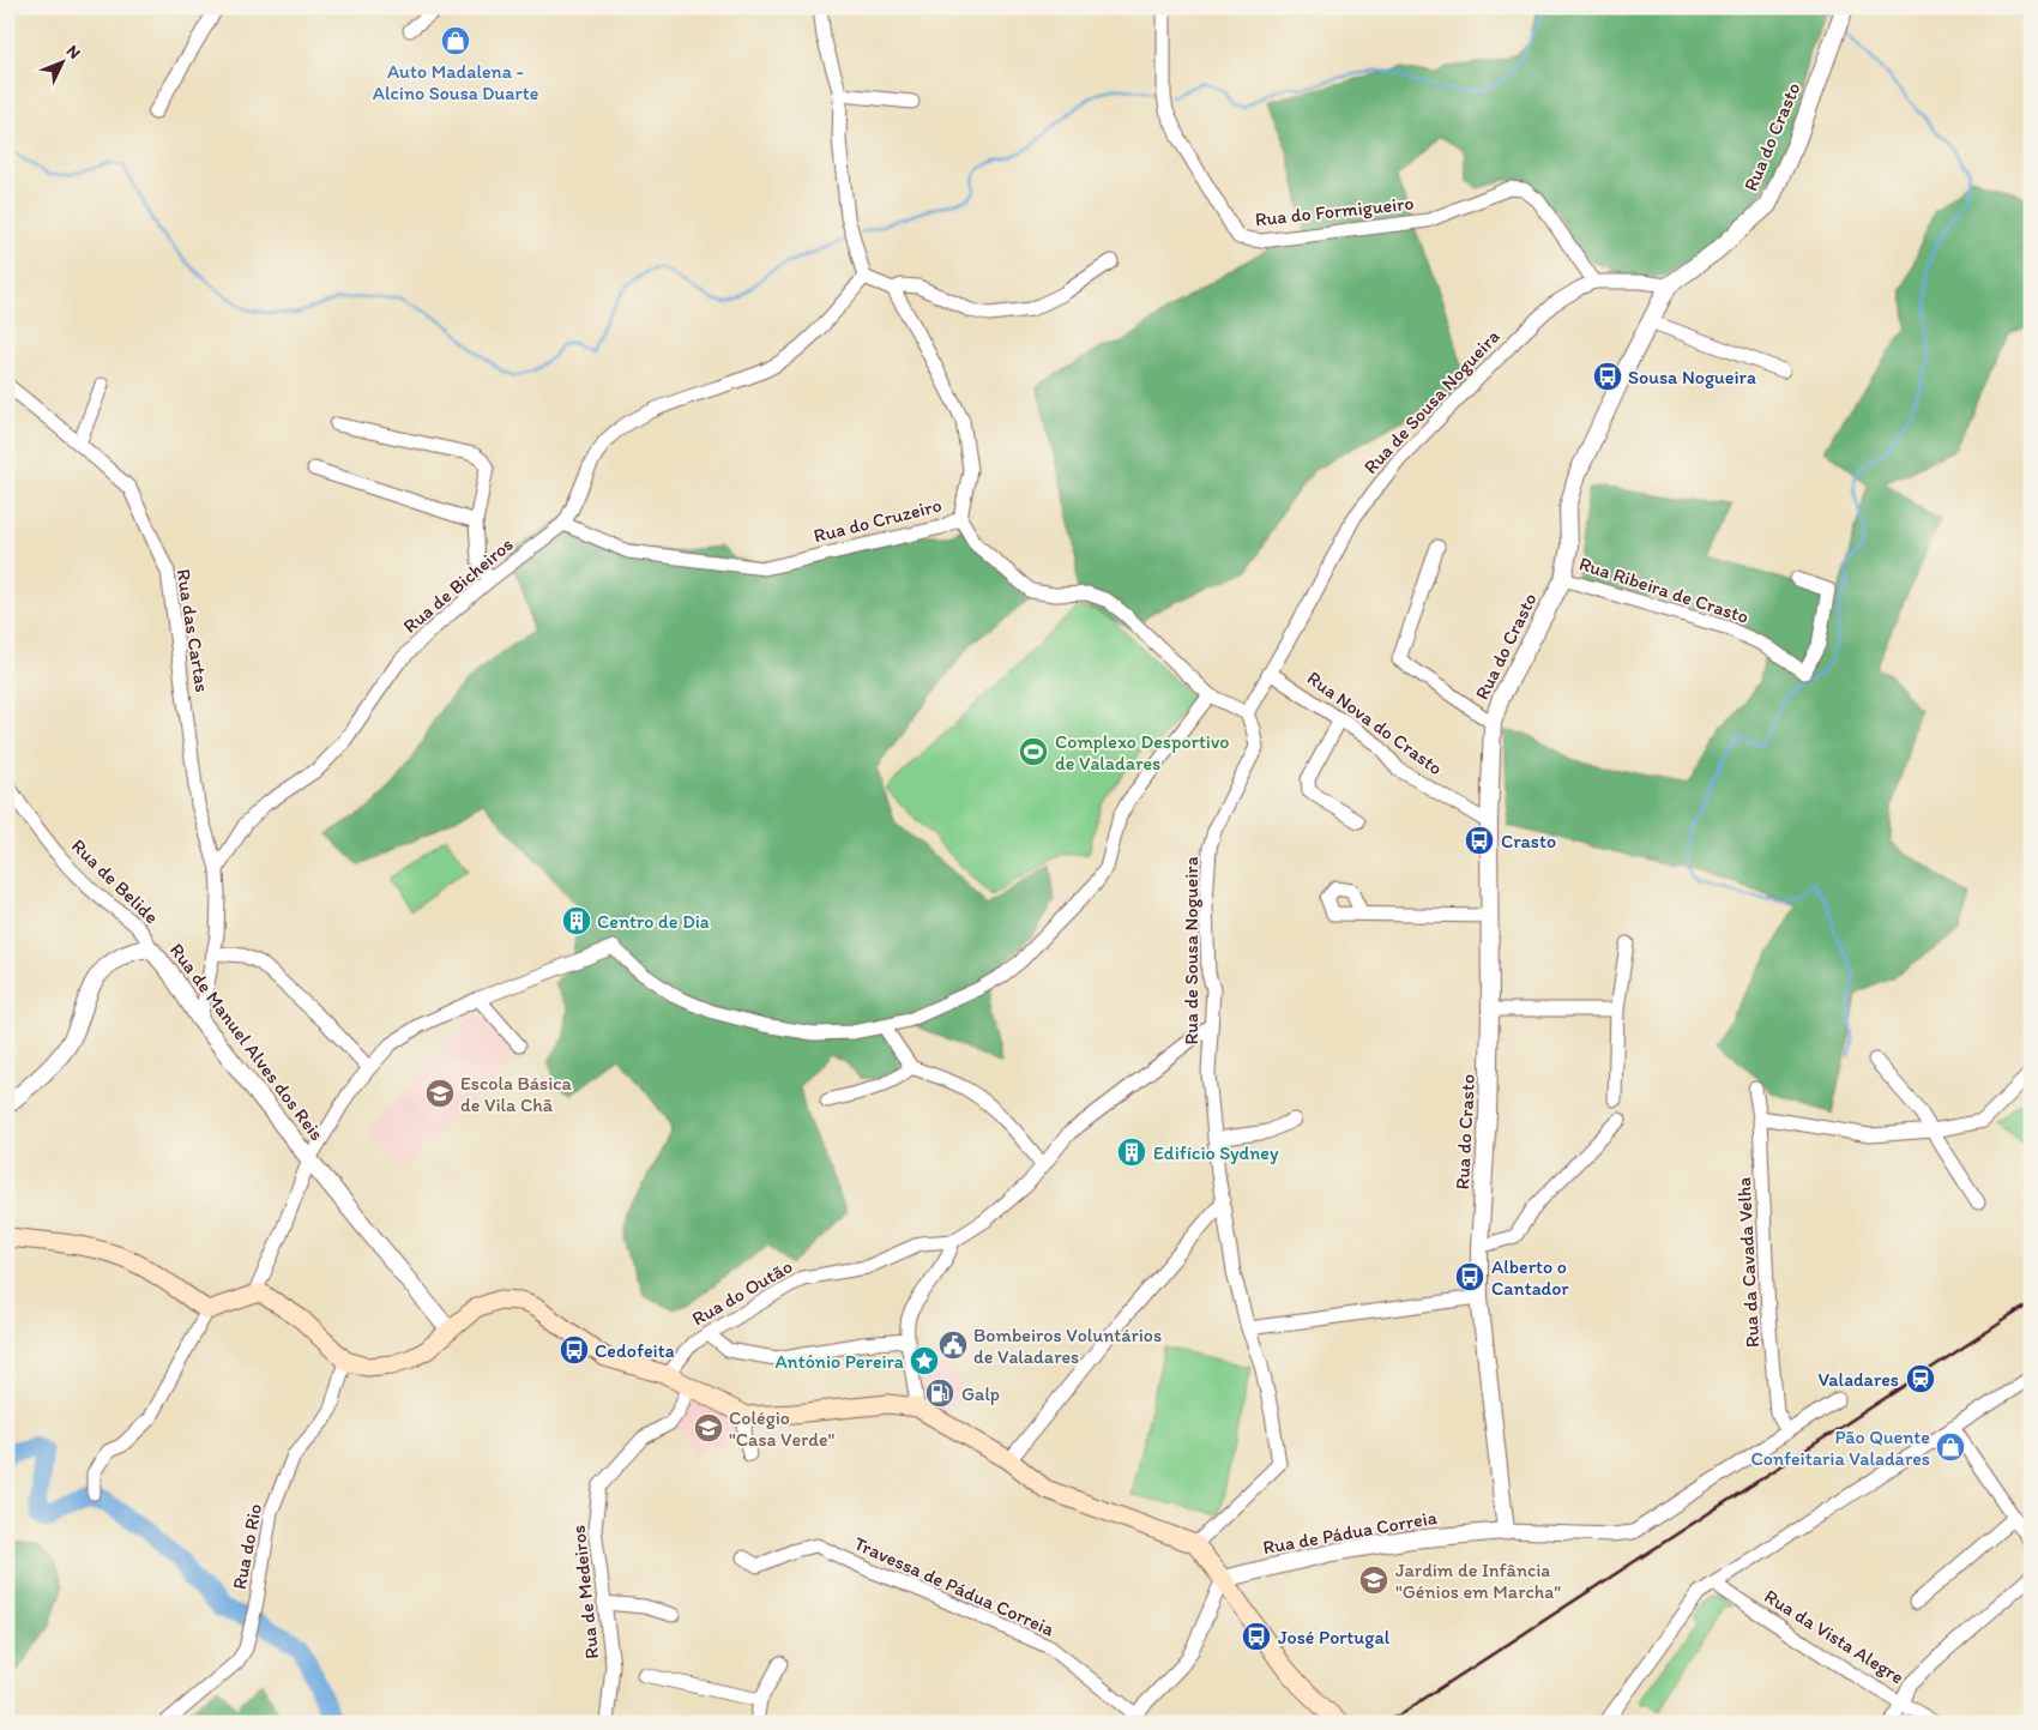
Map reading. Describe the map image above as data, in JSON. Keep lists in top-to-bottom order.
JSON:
{
  "streets": {
    "street": [
      "Rua do Crasto",
      "Rua do Formigueiro",
      "Rua de Sousa Nogueira",
      "Rua do Cruzeiro",
      "Rua de Bicheiros",
      "Rua Ribeira de Crasto",
      "Rua das Cartas",
      "Rua Nova do Crasto",
      "Rua de Belide",
      "Rua de Manuel Alves dos Reis",
      "Rua da Cavada Velha",
      "Rua do Outão",
      "Rua de Pádua Correia",
      "Rua do Rio",
      "Travessa de Pádua Correia",
      "Rua de Medeiros",
      "Rua da Vista Alegre"
    ]
  },
  "crossings": [
    ["Rua do Crasto", "Rua de Sousa Nogueira"],
    ["Rua do Crasto", "Rua Ribeira de Crasto"],
    ["Rua do Crasto", "Rua Nova do Crasto"],
    ["Rua do Crasto", "Rua de Pádua Correia"],
    ["Rua do Formigueiro", "Rua de Sousa Nogueira"],
    ["Rua de Sousa Nogueira", "Rua Nova do Crasto"],
    ["Rua do Cruzeiro", "Rua de Bicheiros"],
    ["Rua de Bicheiros", "Rua das Cartas"],
    ["Rua de Belide", "Rua de Manuel Alves dos Reis"],
    ["Rua da Cavada Velha", "Rua de Pádua Correia"]
  ],
  "places": {
    "shop": ["Auto Madalena - Alcino Sousa Duarte", "Pão Quente Confeitaria Valadares"],
    "bus stop": [
      "Sousa Nogueira",
      "Crasto",
      "Alberto o Cantador",
      "Cedofeita",
      "José Portugal"
    ],
    "sports": ["Complexo Desportivo de Valadares"],
    "building": ["Centro de Dia", "Edifício Sydney"],
    "school or university": ["Escola Básica de Vila Chã", "Colégio \"Casa Verde\"", "Jardim de Infância \"Génios em Marcha\""],
    "public building": ["Bombeiros Voluntários de Valadares"],
    "place": ["António Pereira"],
    "station": ["Valadares"],
    "fuel station": ["Galp"]
  },
  "north": "top right"
}
